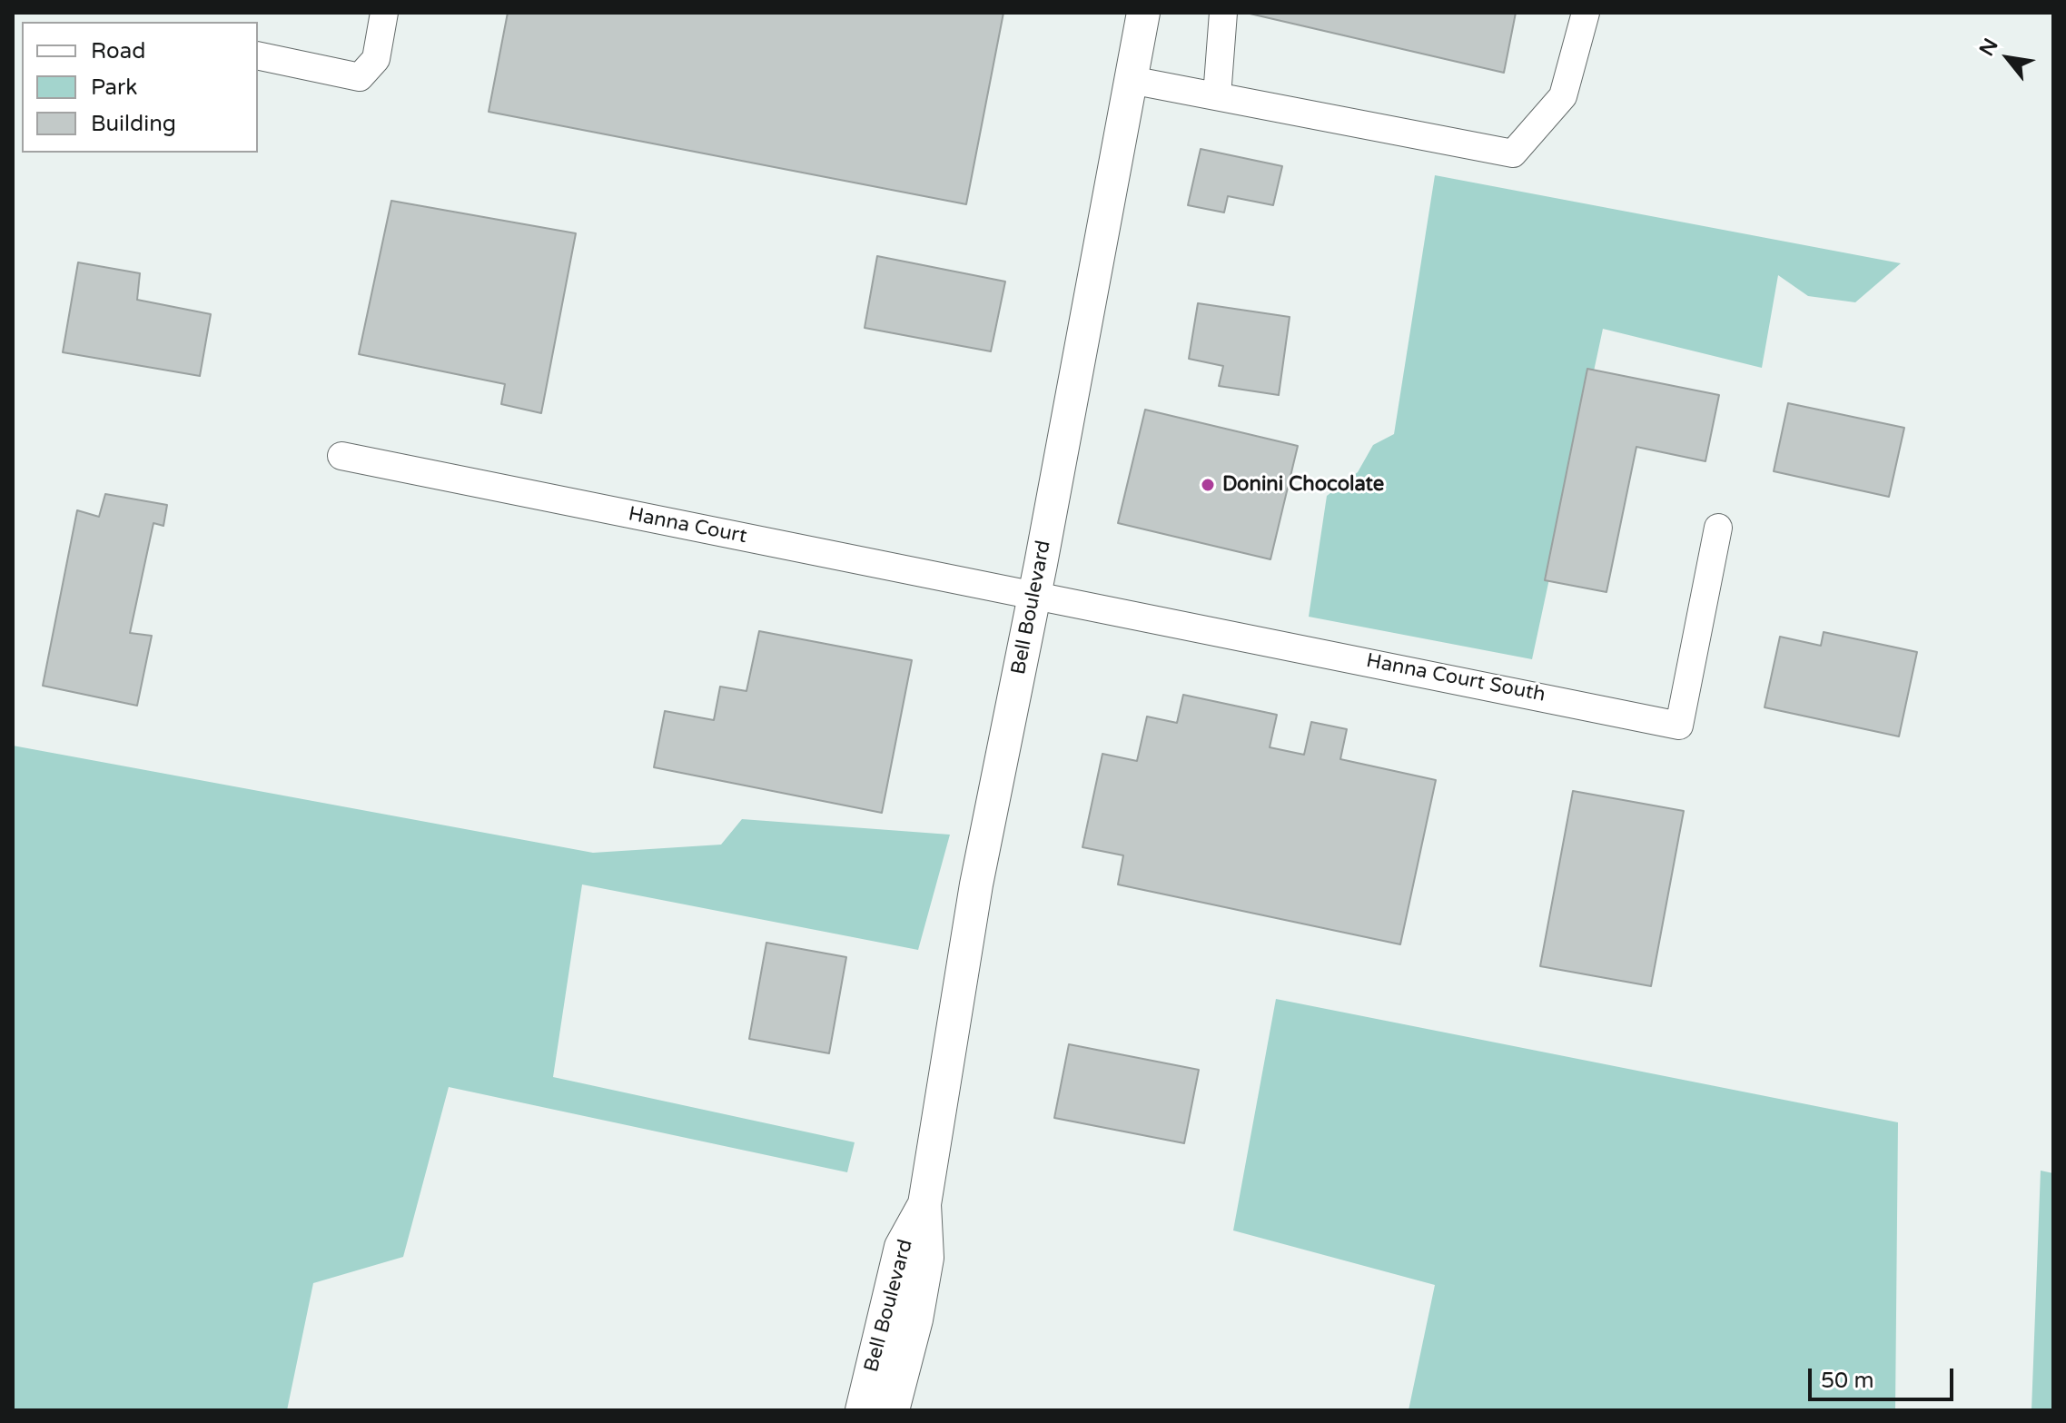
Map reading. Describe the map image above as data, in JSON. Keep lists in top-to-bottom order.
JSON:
{
  "streets": {
    "main road": ["Bell Boulevard"],
    "street": ["Hanna Court", "Hanna Court South"]
  },
  "crossings": [
    ["Hanna Court", "Bell Boulevard"],
    ["Hanna Court", "Hanna Court South"],
    ["Bell Boulevard", "Hanna Court South"]
  ],
  "places": ["Donini Chocolate"],
  "legend": ["Road", "Park", "Building"],
  "scale_bar": "50 m",
  "north": "top left"
}
